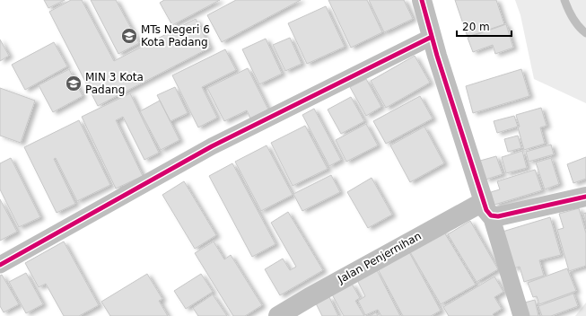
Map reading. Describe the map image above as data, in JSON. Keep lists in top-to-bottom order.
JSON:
{
  "streets": {
    "street": ["Jalan Penjernihan"]
  },
  "places": {
    "school or university": ["MTs Negeri 6 Kota Padang", "MIN 3 Kota Padang"]
  },
  "scale_bar": "20 m"
}
